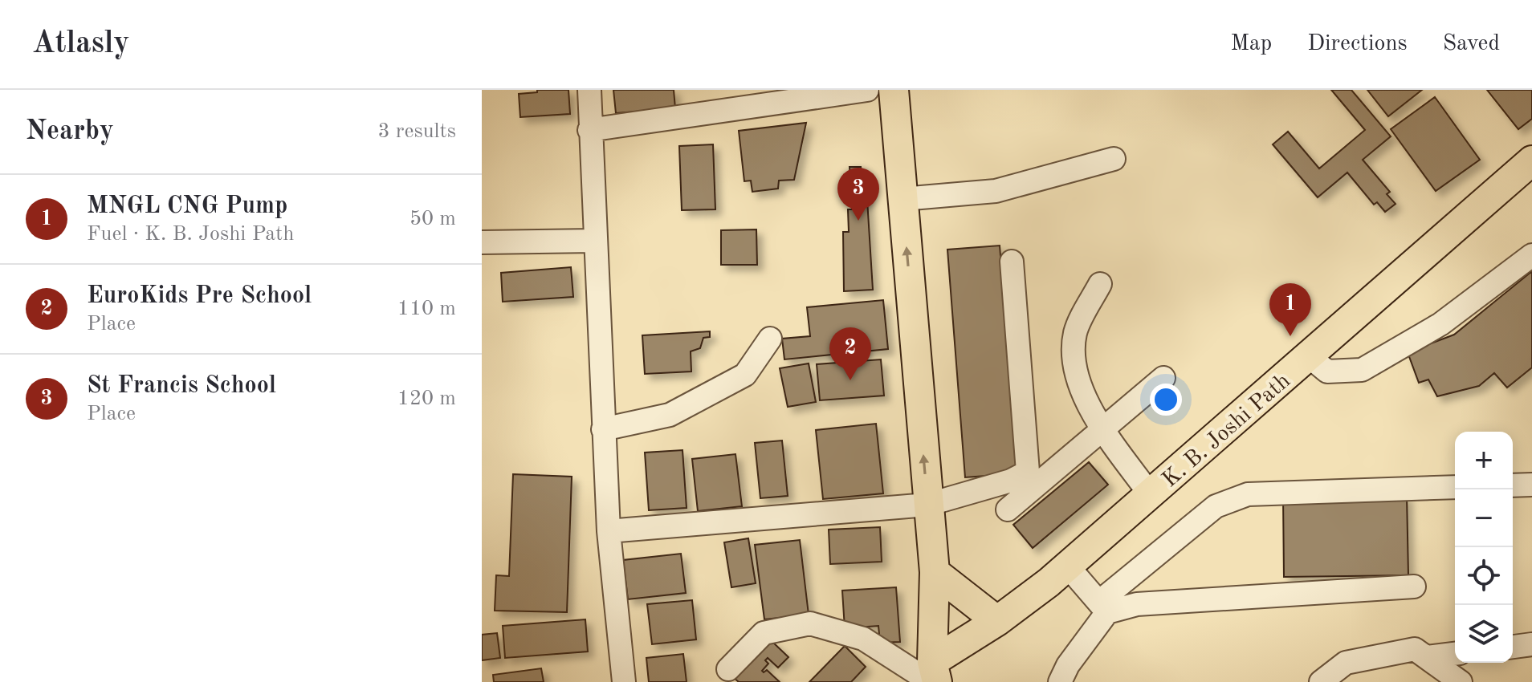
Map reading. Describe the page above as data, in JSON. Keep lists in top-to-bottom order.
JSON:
{
  "streets": {
    "main road": ["K. B. Joshi Path"]
  },
  "page": {
    "header": "Atlasly",
    "nav": ["Map", "Directions", "Saved"],
    "heading": ["Nearby", "3 results"],
    "pins": ["3", "1", "2"],
    "list": [
      {
        "mark": "1",
        "name": "MNGL CNG Pump",
        "note": "Fuel · K. B. Joshi Path",
        "value": "50 m"
      },
      {
        "mark": "2",
        "name": "EuroKids Pre School",
        "note": "Place",
        "value": "110 m"
      },
      {
        "mark": "3",
        "name": "St Francis School",
        "note": "Place",
        "value": "120 m"
      }
    ],
    "map_buttons": ["+", "−"]
  }
}
